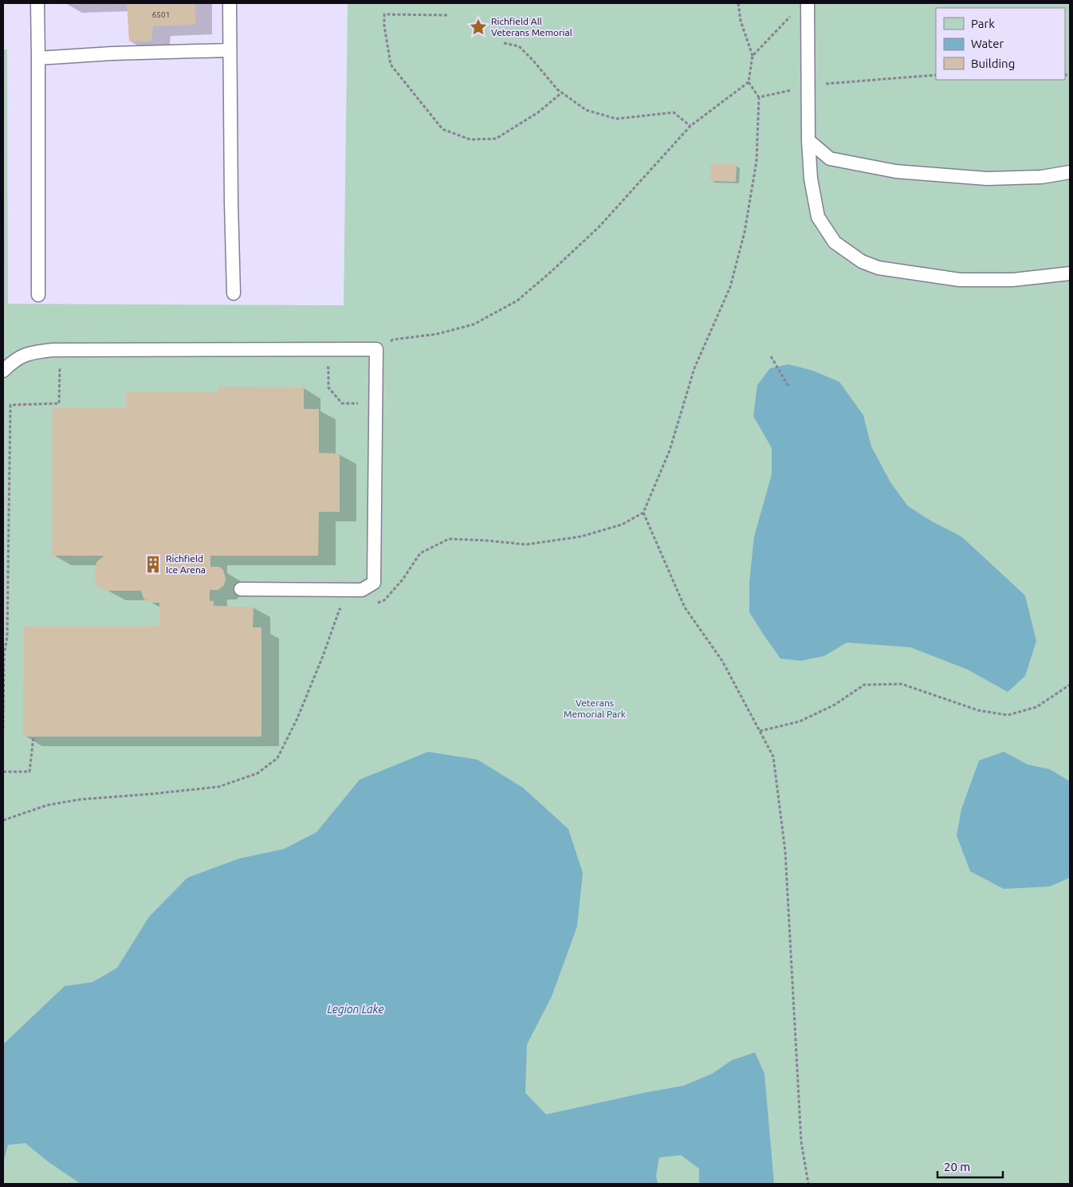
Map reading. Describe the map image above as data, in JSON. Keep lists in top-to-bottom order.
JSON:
{
  "water": ["Legion Lake"],
  "parks": ["Veterans Memorial Park"],
  "places": {
    "place": ["Richfield All Veterans Memorial"],
    "building": ["Richfield Ice Arena"]
  },
  "house_numbers": ["6501"],
  "legend": ["Park", "Water", "Building"],
  "scale_bar": "20 m"
}
